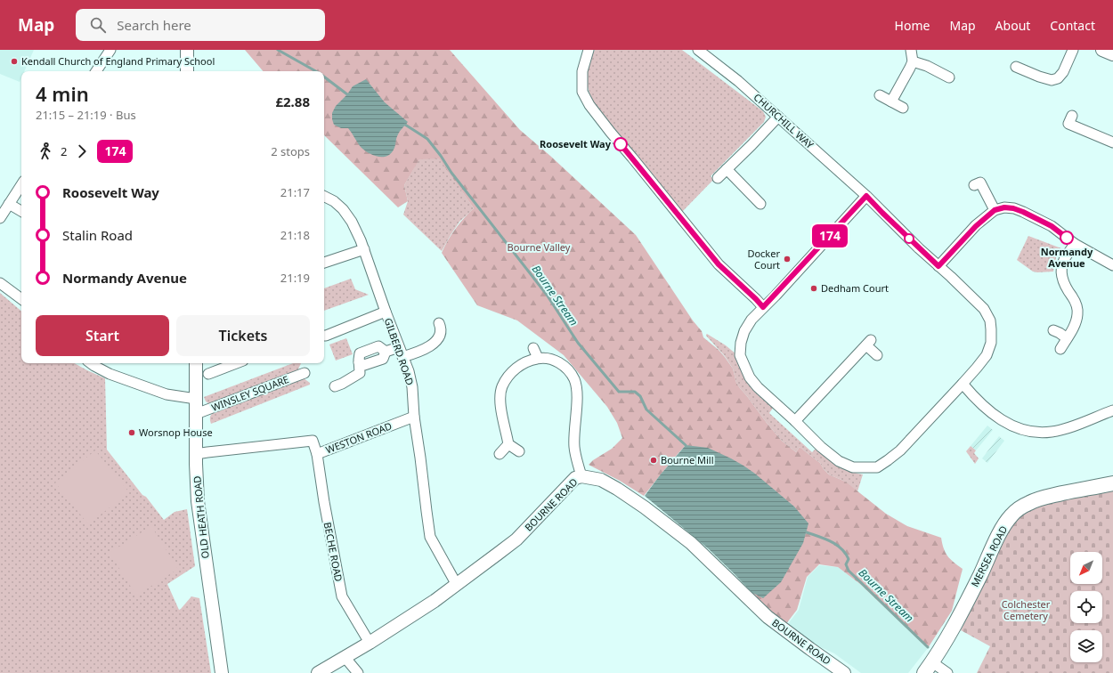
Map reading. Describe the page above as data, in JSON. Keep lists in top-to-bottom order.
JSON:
{
  "streets": {
    "main road": ["MERSEA ROAD"],
    "street": [
      "CHURCHILL WAY",
      "GILBERD ROAD",
      "WINSLEY SQUARE",
      "WESTON ROAD",
      "BOURNE ROAD",
      "OLD HEATH ROAD",
      "BECHE ROAD"
    ]
  },
  "crossings": [
    ["GILBERD ROAD", "WESTON ROAD"],
    ["GILBERD ROAD", "BOURNE ROAD"],
    ["WINSLEY SQUARE", "OLD HEATH ROAD"],
    ["WESTON ROAD", "OLD HEATH ROAD"],
    ["WESTON ROAD", "BECHE ROAD"],
    ["BOURNE ROAD", "BECHE ROAD"]
  ],
  "water": ["Bourne Stream"],
  "parks": ["Bourne Valley", "Colchester Cemetery"],
  "places": [
    "Kendall Church of England Primary School",
    "Roosevelt Way",
    "Normandy Avenue",
    "Docker Court",
    "Dedham Court",
    "Worsnop House",
    "Bourne Mill"
  ],
  "lines": ["bus line 174"],
  "north": "bottom left",
  "page": {
    "header": "Map",
    "search": "Search here",
    "nav": [
      "Home",
      "Map",
      "About",
      "Contact"
    ],
    "on_map": "174",
    "heading": ["4 min", "21:15 – 21:19 · Bus", "£2.88"],
    "legs": ["2", "174", "2 stops"],
    "list": [
      {
        "name": "Roosevelt Way",
        "value": "21:17"
      },
      {
        "name": "Stalin Road",
        "value": "21:18"
      },
      {
        "name": "Normandy Avenue",
        "value": "21:19"
      }
    ],
    "buttons": ["Start", "Tickets"]
  }
}
